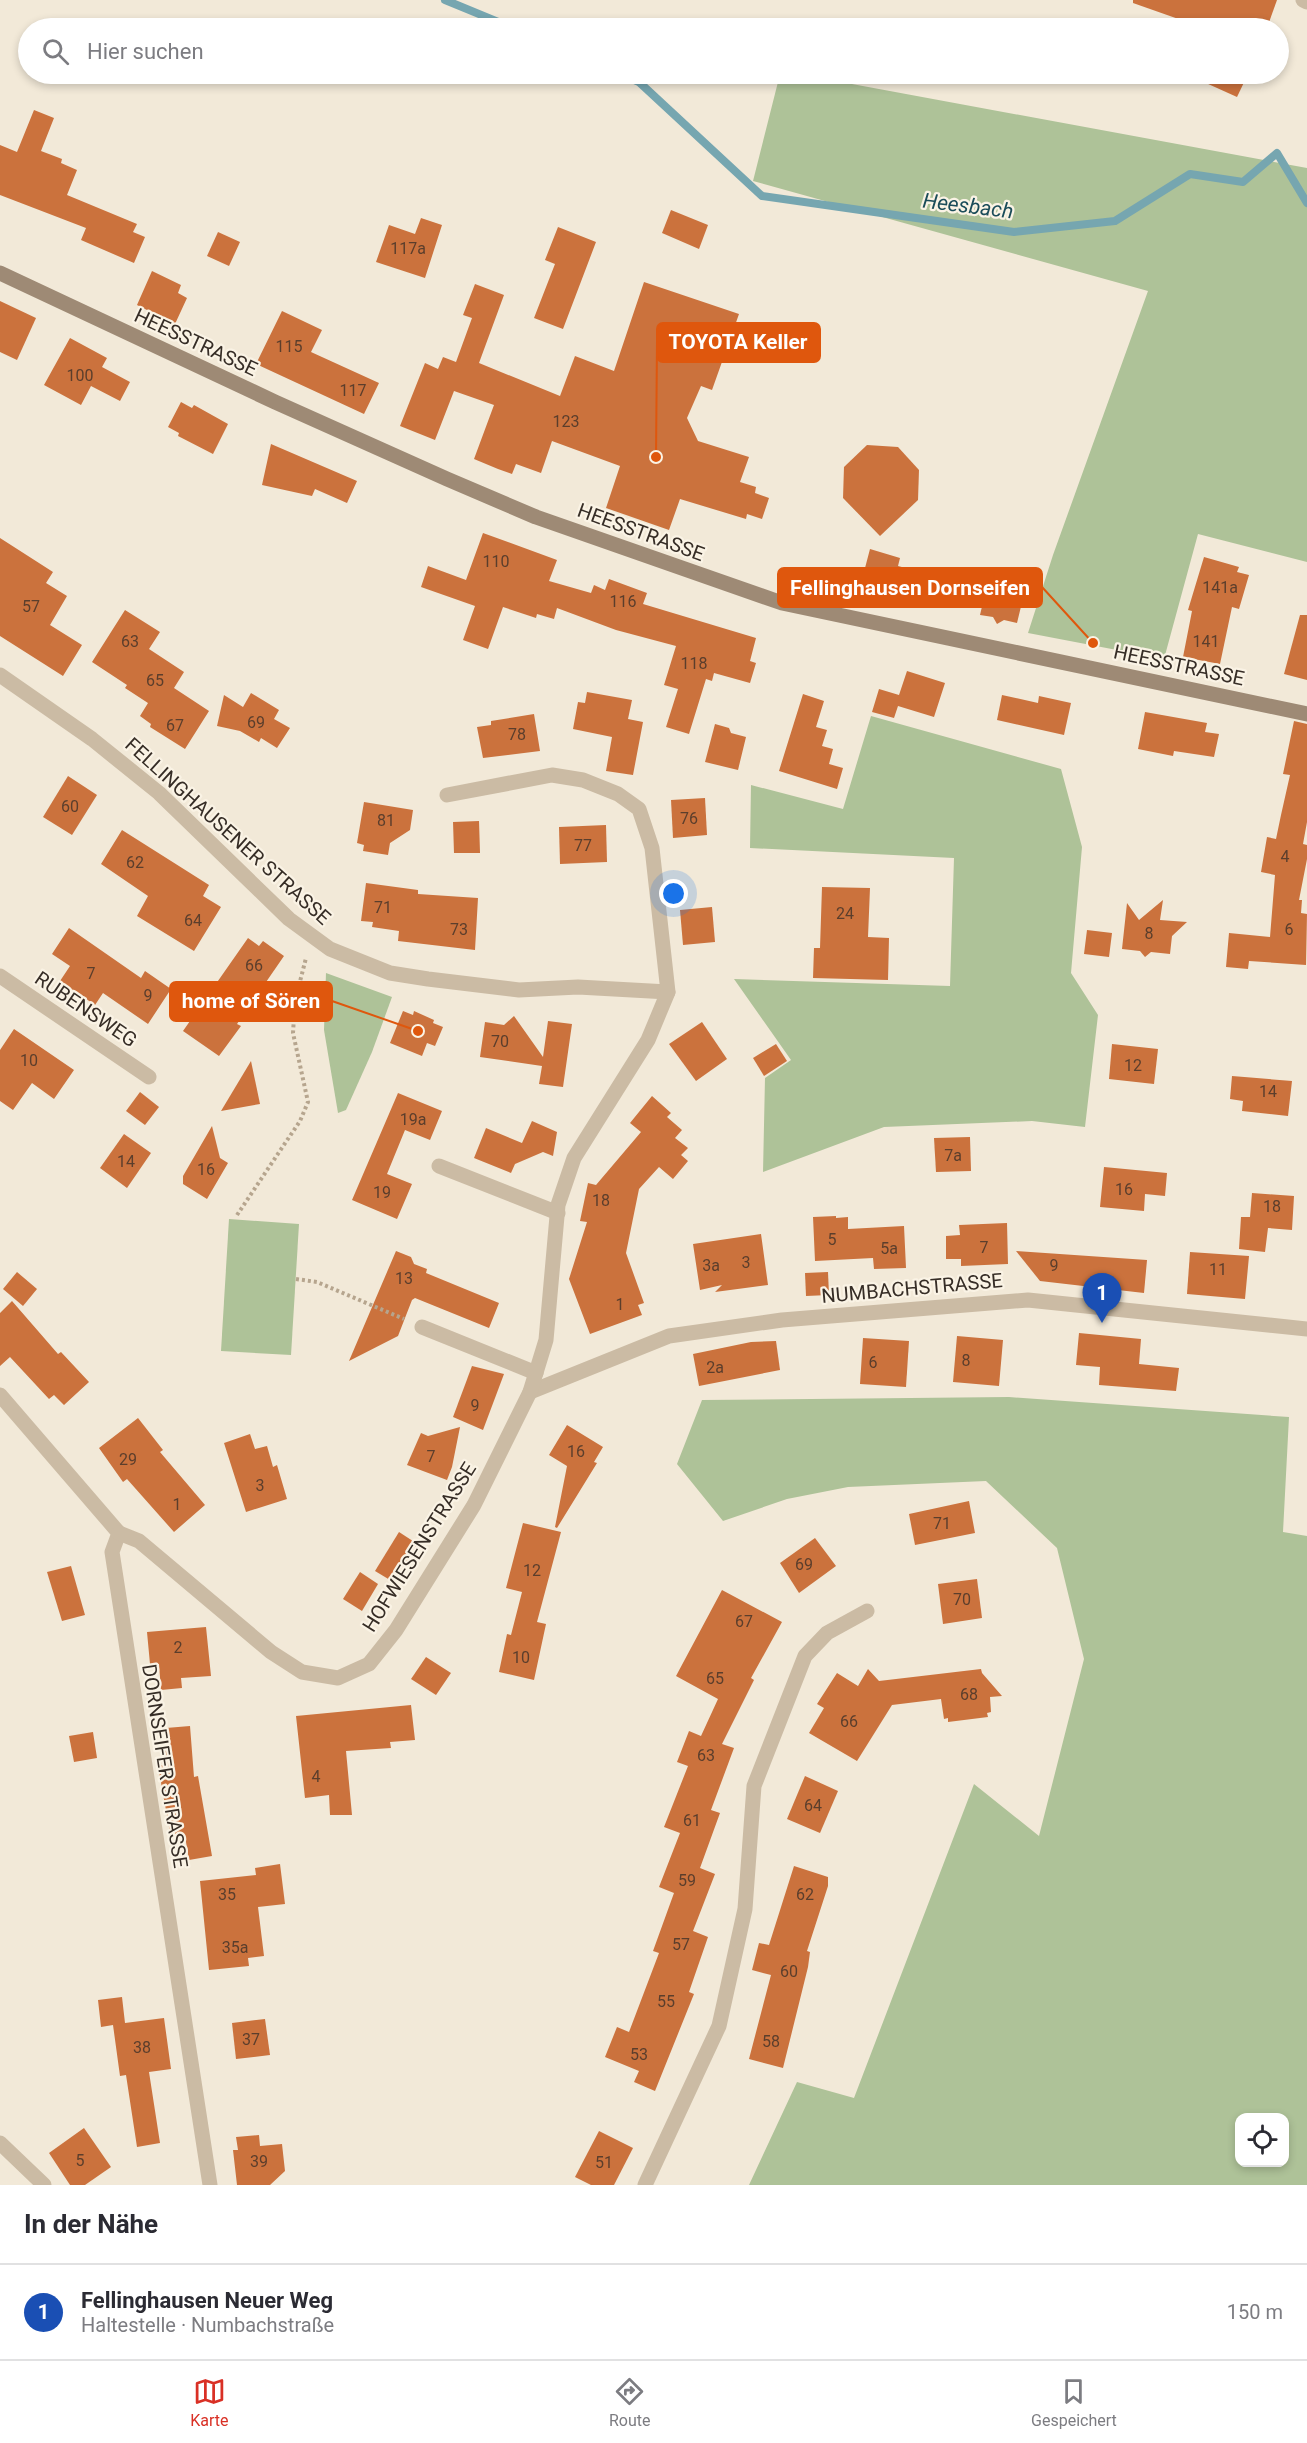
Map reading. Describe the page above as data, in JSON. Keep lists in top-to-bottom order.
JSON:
{
  "streets": {
    "main road": ["HEESSTRASSE"],
    "street": [
      "FELLINGHAUSENER STRASSE",
      "RUBENSWEG",
      "NUMBACHSTRASSE",
      "HOFWIESENSTRASSE",
      "DORNSEIFER STRASSE"
    ]
  },
  "crossings": [
    ["FELLINGHAUSENER STRASSE", "HOFWIESENSTRASSE"],
    ["NUMBACHSTRASSE", "HOFWIESENSTRASSE"],
    ["HOFWIESENSTRASSE", "DORNSEIFER STRASSE"]
  ],
  "water": ["Heesbach"],
  "places": ["TOYOTA Keller", "Fellinghausen Dornseifen", "home of Sören"],
  "house_numbers": [
    "117a",
    "115",
    "100",
    "117",
    "123",
    "110",
    "141a",
    "116",
    "57",
    "63",
    "141",
    "118",
    "65",
    "69",
    "67",
    "78",
    "60",
    "76",
    "81",
    "77",
    "4",
    "62",
    "71",
    "24",
    "64",
    "73",
    "6",
    "8",
    "66",
    "7",
    "9",
    "70",
    "10",
    "12",
    "14",
    "19a",
    "7a",
    "14",
    "16",
    "16",
    "19",
    "18",
    "18",
    "5",
    "7",
    "5a",
    "3",
    "3a",
    "9",
    "11",
    "13",
    "1",
    "8",
    "6",
    "2a",
    "9",
    "16",
    "7",
    "29",
    "3",
    "1",
    "71",
    "69",
    "12",
    "70",
    "67",
    "2",
    "10",
    "65",
    "68",
    "66",
    "63",
    "4",
    "64",
    "61",
    "59",
    "35",
    "62",
    "57",
    "35a",
    "60",
    "55",
    "37",
    "58",
    "38",
    "53",
    "5",
    "39",
    "51"
  ],
  "page": {
    "search": "Hier suchen",
    "pins": "1",
    "heading": "In der Nähe",
    "list": [
      {
        "mark": "1",
        "name": "Fellinghausen Neuer Weg",
        "note": "Haltestelle · Numbachstraße",
        "value": "150 m"
      }
    ],
    "nav": ["Karte", "Route", "Gespeichert"]
  }
}
